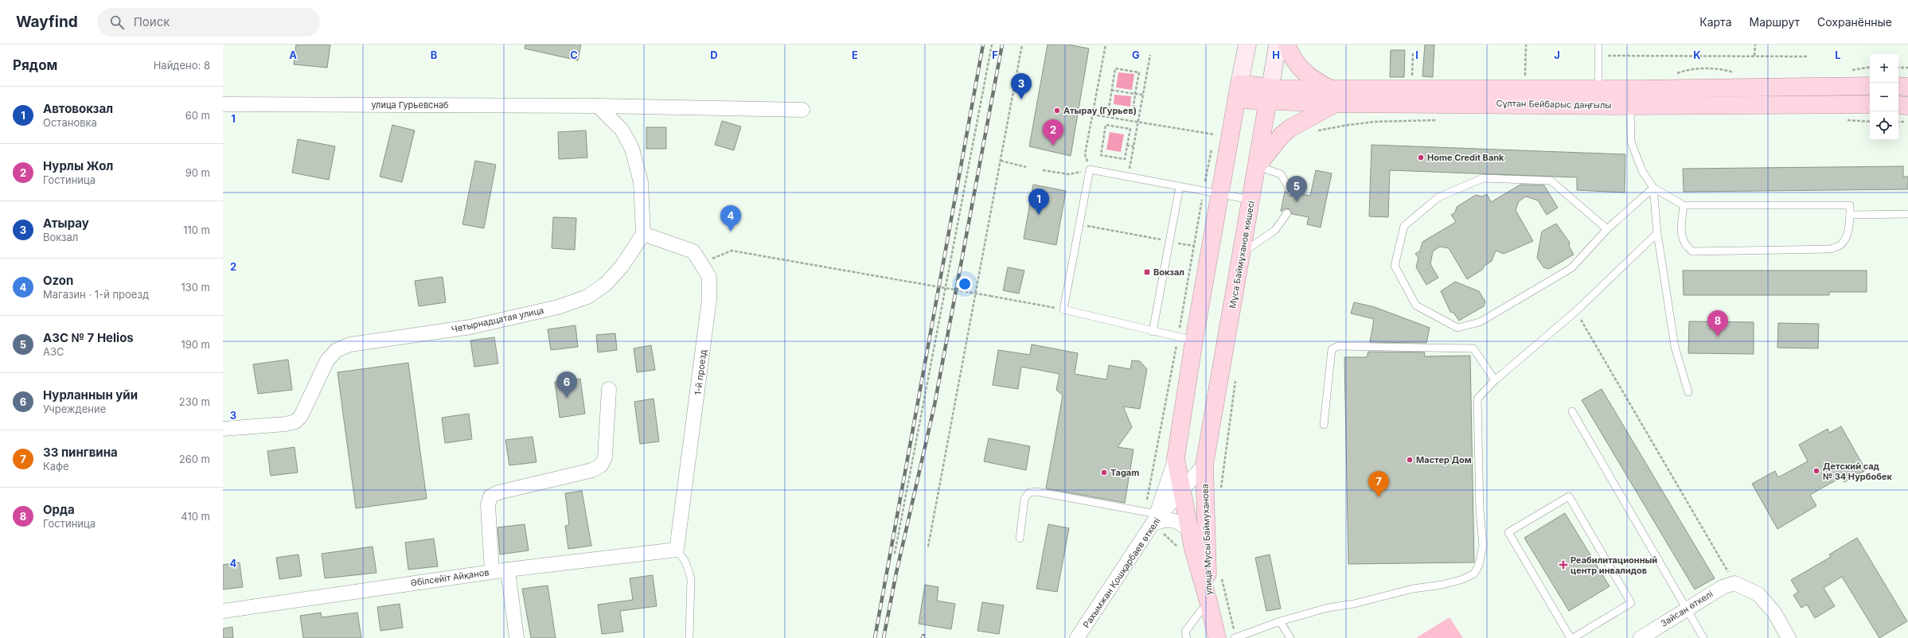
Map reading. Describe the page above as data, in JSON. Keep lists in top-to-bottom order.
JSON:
{
  "streets": {
    "main road": ["Сұлтан Бейбарыс даңғылы", "Мұса Баймұханов көшесі", "улица Мусы Баймуханова"],
    "street": [
      "улица Гурьевснаб",
      "Четырнадцатая улица",
      "1-й проезд",
      "Рахымжан Қошқарбаев өткелі",
      "Әбілсейіт Айқанов",
      "Зайсан өткелі"
    ]
  },
  "crossings": [
    ["Сұлтан Бейбарыс даңғылы", "Мұса Баймұханов көшесі"],
    ["Мұса Баймұханов көшесі", "улица Мусы Баймуханова"],
    ["Мұса Баймұханов көшесі", "Рахымжан Қошқарбаев өткелі"],
    ["Четырнадцатая улица", "1-й проезд"],
    ["1-й проезд", "Әбілсейіт Айқанов"],
    ["улица Мусы Баймуханова", "Рахымжан Қошқарбаев өткелі"]
  ],
  "places": {
    "other": [
      "Атырау (Гурьев)",
      "Home Credit Bank",
      "Мастер Дом",
      "Детский сад № 34 Нурбобек",
      "Tagam"
    ],
    "transit": ["Вокзал"],
    "health": ["Реабилитационный центр инвалидов"]
  },
  "page": {
    "header": "Wayfind",
    "search": "Поиск",
    "nav": ["Карта", "Маршрут", "Сохранённые"],
    "heading": ["Рядом", "Найдено: 8"],
    "map_buttons": ["+", "−"],
    "pins": [
      "3",
      "2",
      "5",
      "1",
      "4",
      "8",
      "6",
      "7"
    ],
    "list": [
      {
        "mark": "1",
        "name": "Автовокзал",
        "note": "Остановка",
        "value": "60 m"
      },
      {
        "mark": "2",
        "name": "Нурлы Жол",
        "note": "Гостиница",
        "value": "90 m"
      },
      {
        "mark": "3",
        "name": "Атырау",
        "note": "Вокзал",
        "value": "110 m"
      },
      {
        "mark": "4",
        "name": "Ozon",
        "note": "Магазин · 1-й проезд",
        "value": "130 m"
      },
      {
        "mark": "5",
        "name": "АЗС № 7 Helios",
        "note": "АЗС",
        "value": "190 m"
      },
      {
        "mark": "6",
        "name": "Нурланнын уйи",
        "note": "Учреждение",
        "value": "230 m"
      },
      {
        "mark": "7",
        "name": "33 пингвина",
        "note": "Кафе",
        "value": "260 m"
      },
      {
        "mark": "8",
        "name": "Орда",
        "note": "Гостиница",
        "value": "410 m"
      }
    ]
  },
  "grid": {
    "columns": [
      "A",
      "B",
      "C",
      "D",
      "E",
      "F",
      "G",
      "H",
      "I",
      "J",
      "K",
      "L"
    ],
    "rows": [
      "1",
      "2",
      "3",
      "4"
    ]
  }
}
